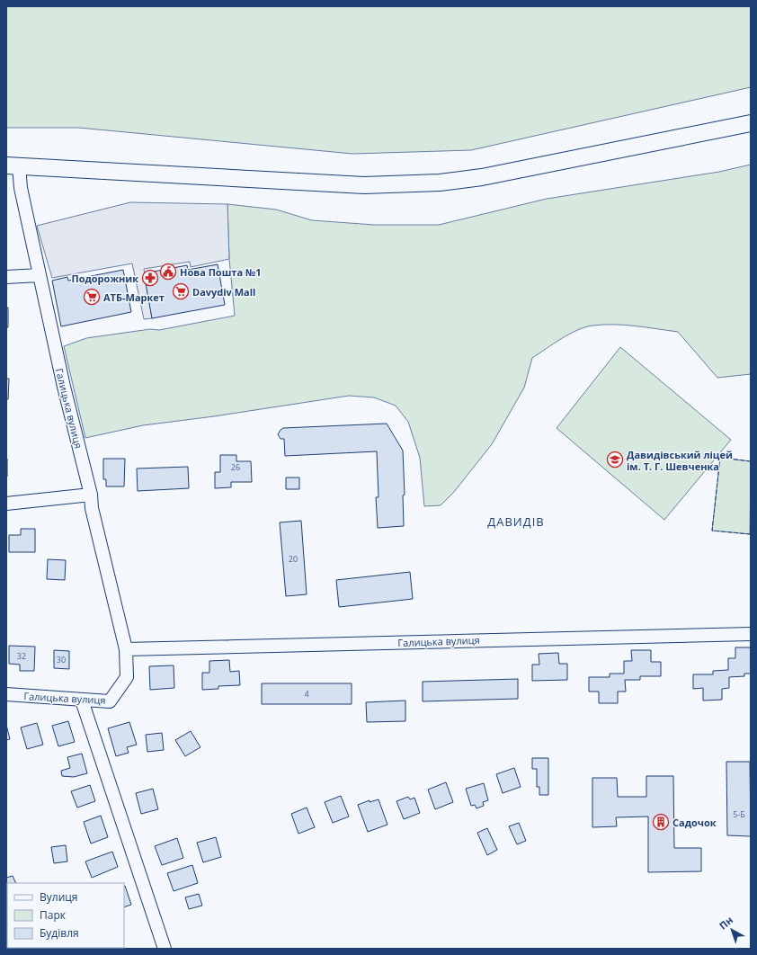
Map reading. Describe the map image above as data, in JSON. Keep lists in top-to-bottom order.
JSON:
{
  "streets": {
    "street": ["Галицька вулиця"]
  },
  "districts": ["ДАВИДІВ"],
  "places": {
    "public building": ["Нова Пошта №1"],
    "pharmacy": ["Подорожник"],
    "supermarket": ["Davydiv Mall", "АТБ-Маркет"],
    "school or university": ["Давидівський ліцей ім. Т. Г. Шевченка"],
    "building": ["Садочок"]
  },
  "house_numbers": [
    "26",
    "20",
    "32",
    "30",
    "4",
    "5-Б"
  ],
  "legend": ["Вулиця", "Парк", "Будівля"],
  "north": "top left"
}
